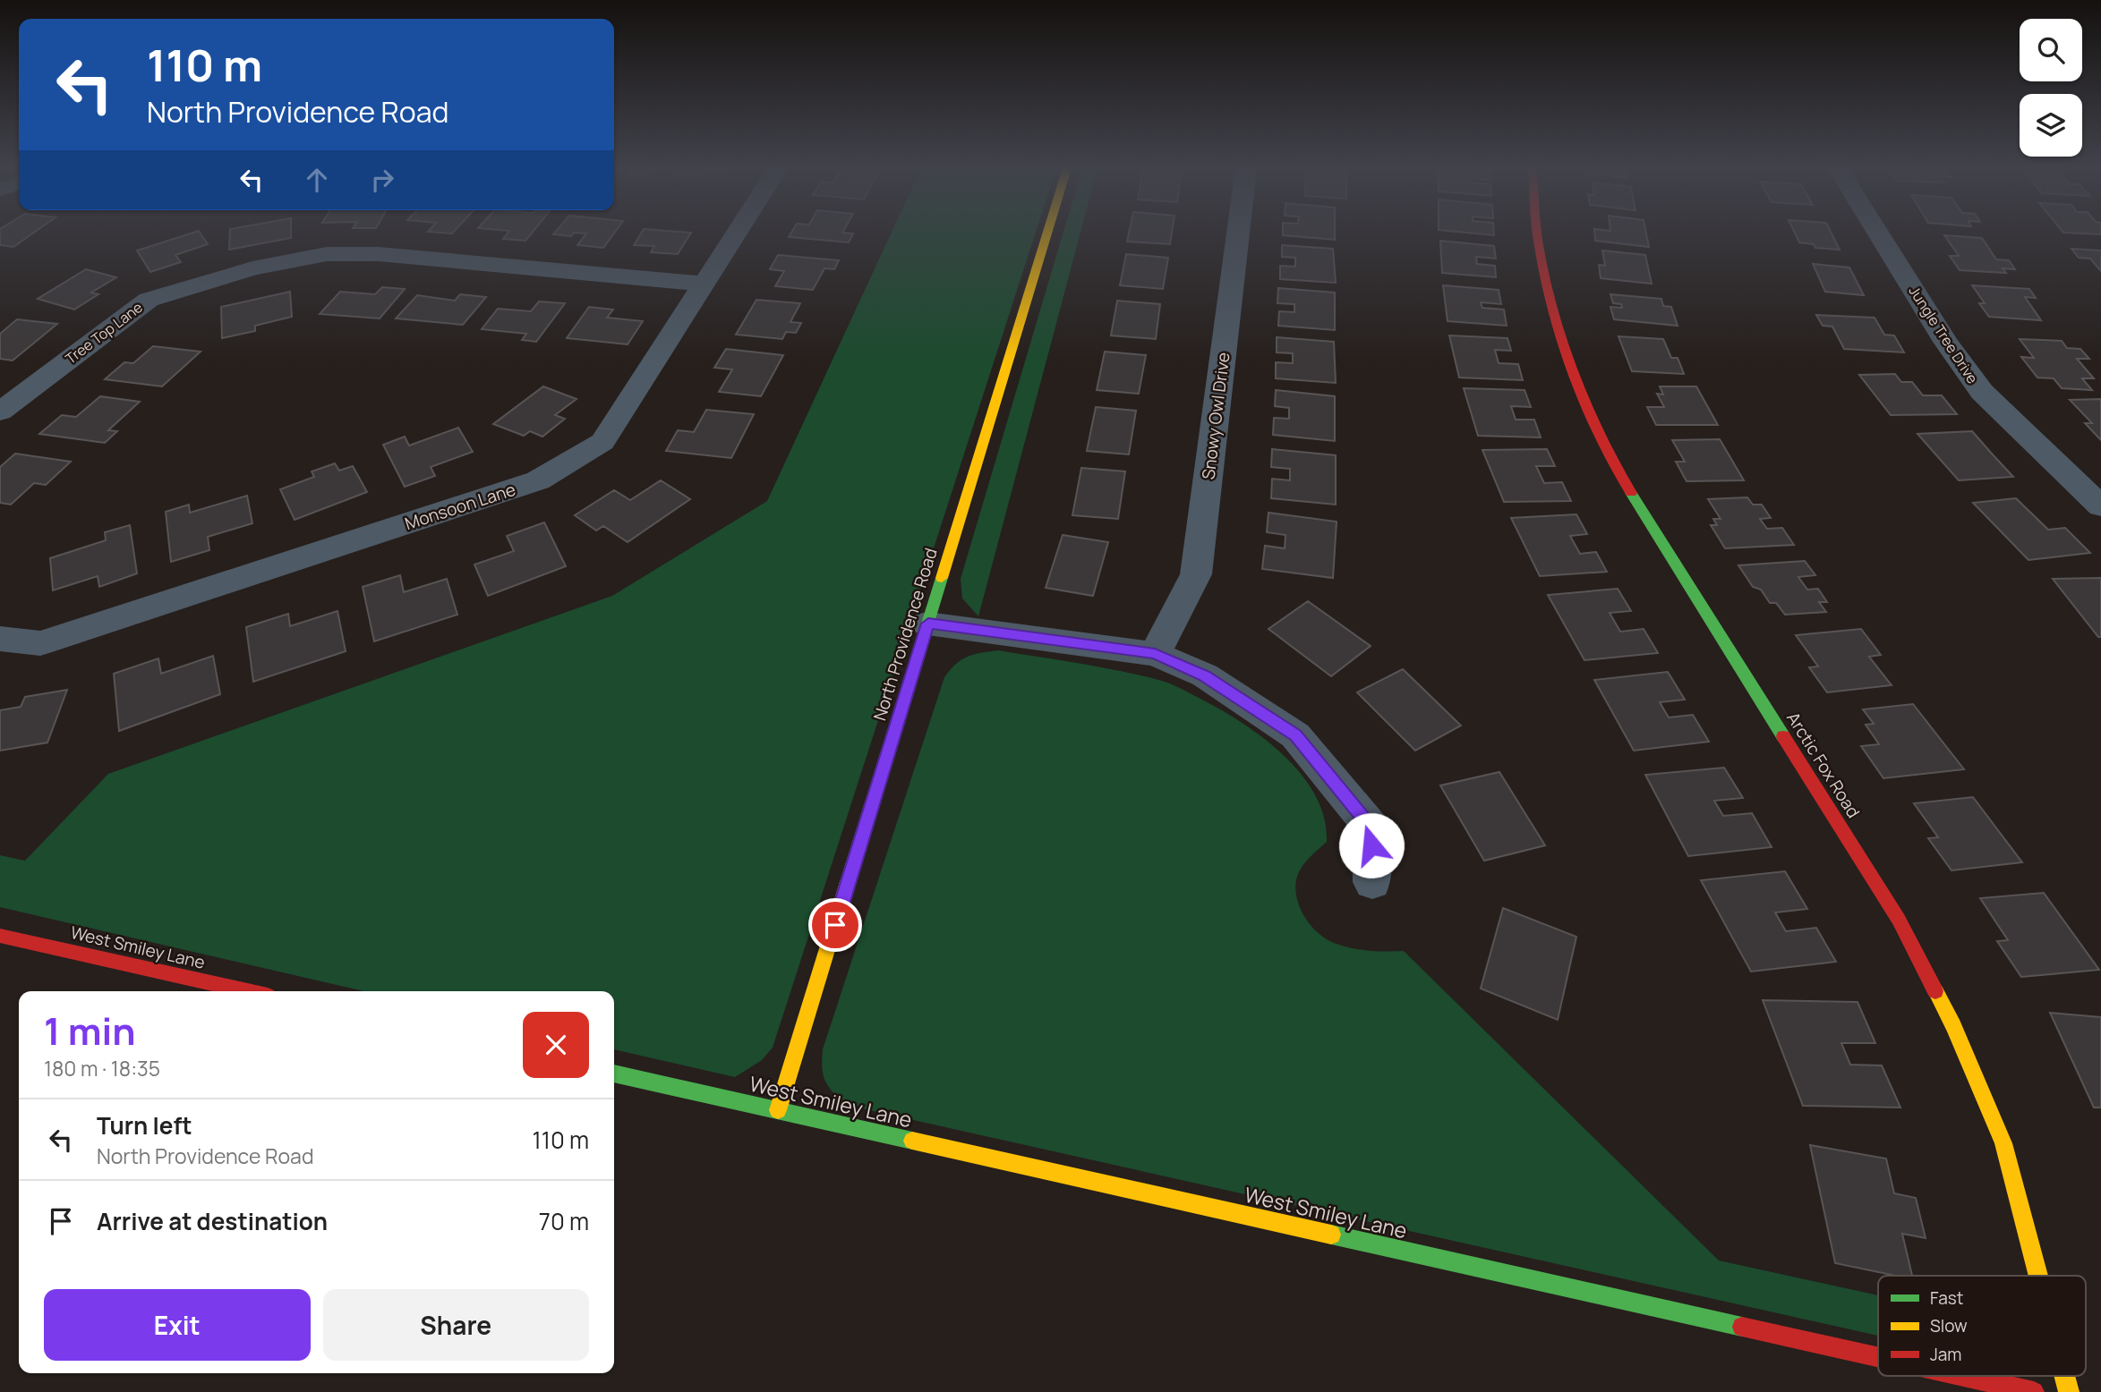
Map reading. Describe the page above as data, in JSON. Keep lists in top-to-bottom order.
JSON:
{
  "streets": {
    "street": [
      "Tree Top Lane",
      "Jungle Tree Drive",
      "Snowy Owl Drive",
      "Monsoon Lane",
      "North Providence Road",
      "Arctic Fox Road",
      "West Smiley Lane"
    ]
  },
  "crossings": [
    ["Tree Top Lane", "Monsoon Lane"],
    ["North Providence Road", "West Smiley Lane"]
  ],
  "legend": ["Fast", "Slow", "Jam"],
  "page": {
    "turn": ["110 m", "North Providence Road"],
    "heading": ["1 min", "180 m · 18:35"],
    "list": [
      {
        "name": "Turn left",
        "note": "North Providence Road",
        "value": "110 m"
      },
      {
        "name": "Arrive at destination",
        "value": "70 m"
      }
    ],
    "buttons": ["Exit", "Share"]
  }
}
